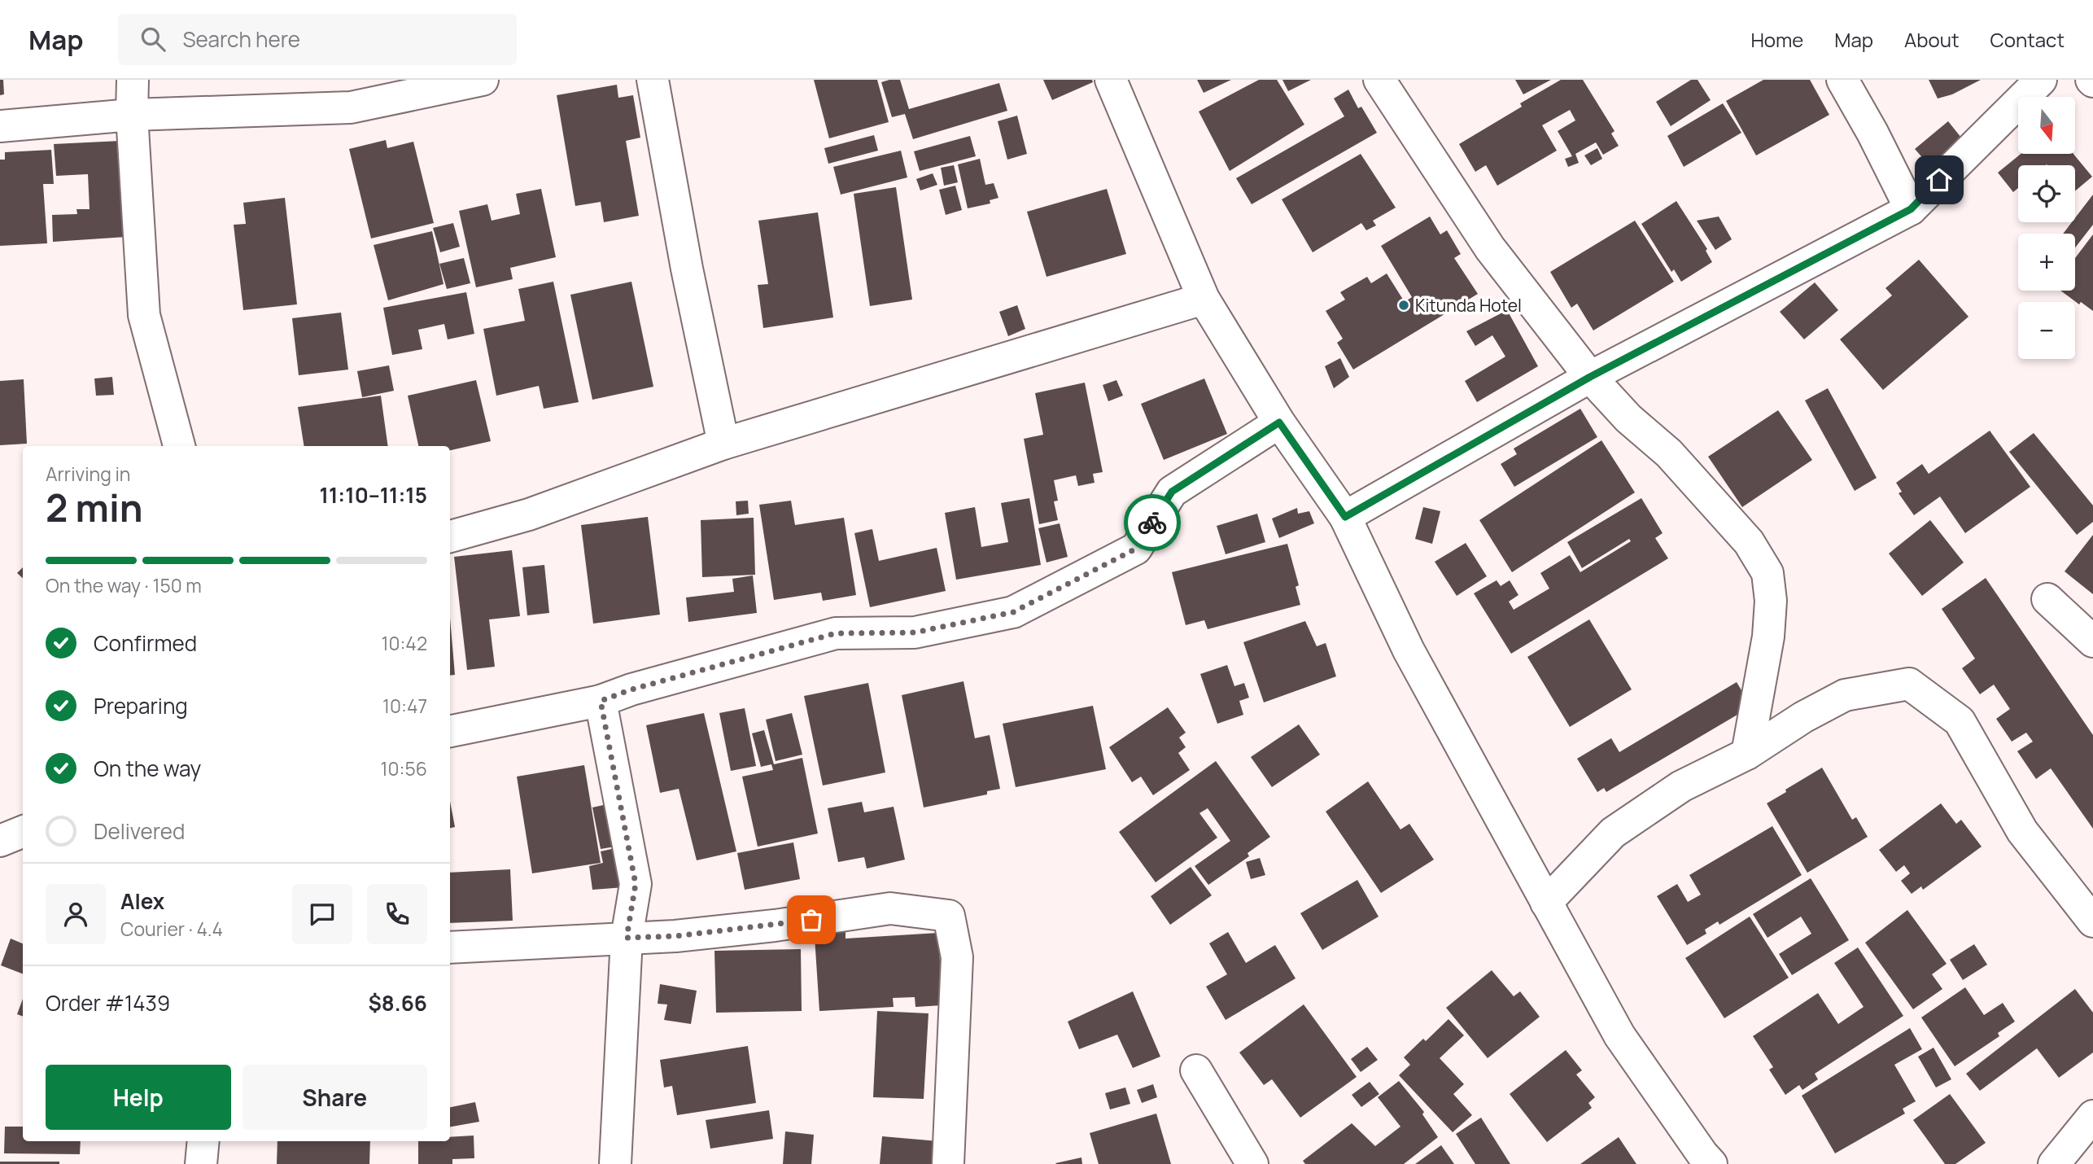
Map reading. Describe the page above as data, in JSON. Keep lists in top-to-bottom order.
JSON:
{
  "places": ["Kitunda Hotel"],
  "north": "bottom",
  "page": {
    "header": "Map",
    "search": "Search here",
    "nav": [
      "Home",
      "Map",
      "About",
      "Contact"
    ],
    "map_buttons": ["+", "−"],
    "heading": ["2 min", "Arriving in", "11:10–11:15"],
    "panel": [
      "Alex",
      "Courier · 4.4",
      "Order #1439",
      "$8.66"
    ],
    "bar": "On the way · 150 m",
    "list": [
      ["Confirmed", "10:42"],
      ["Preparing", "10:47"],
      ["On the way", "10:56"],
      "Delivered"
    ],
    "buttons": ["Help", "Share"]
  }
}
